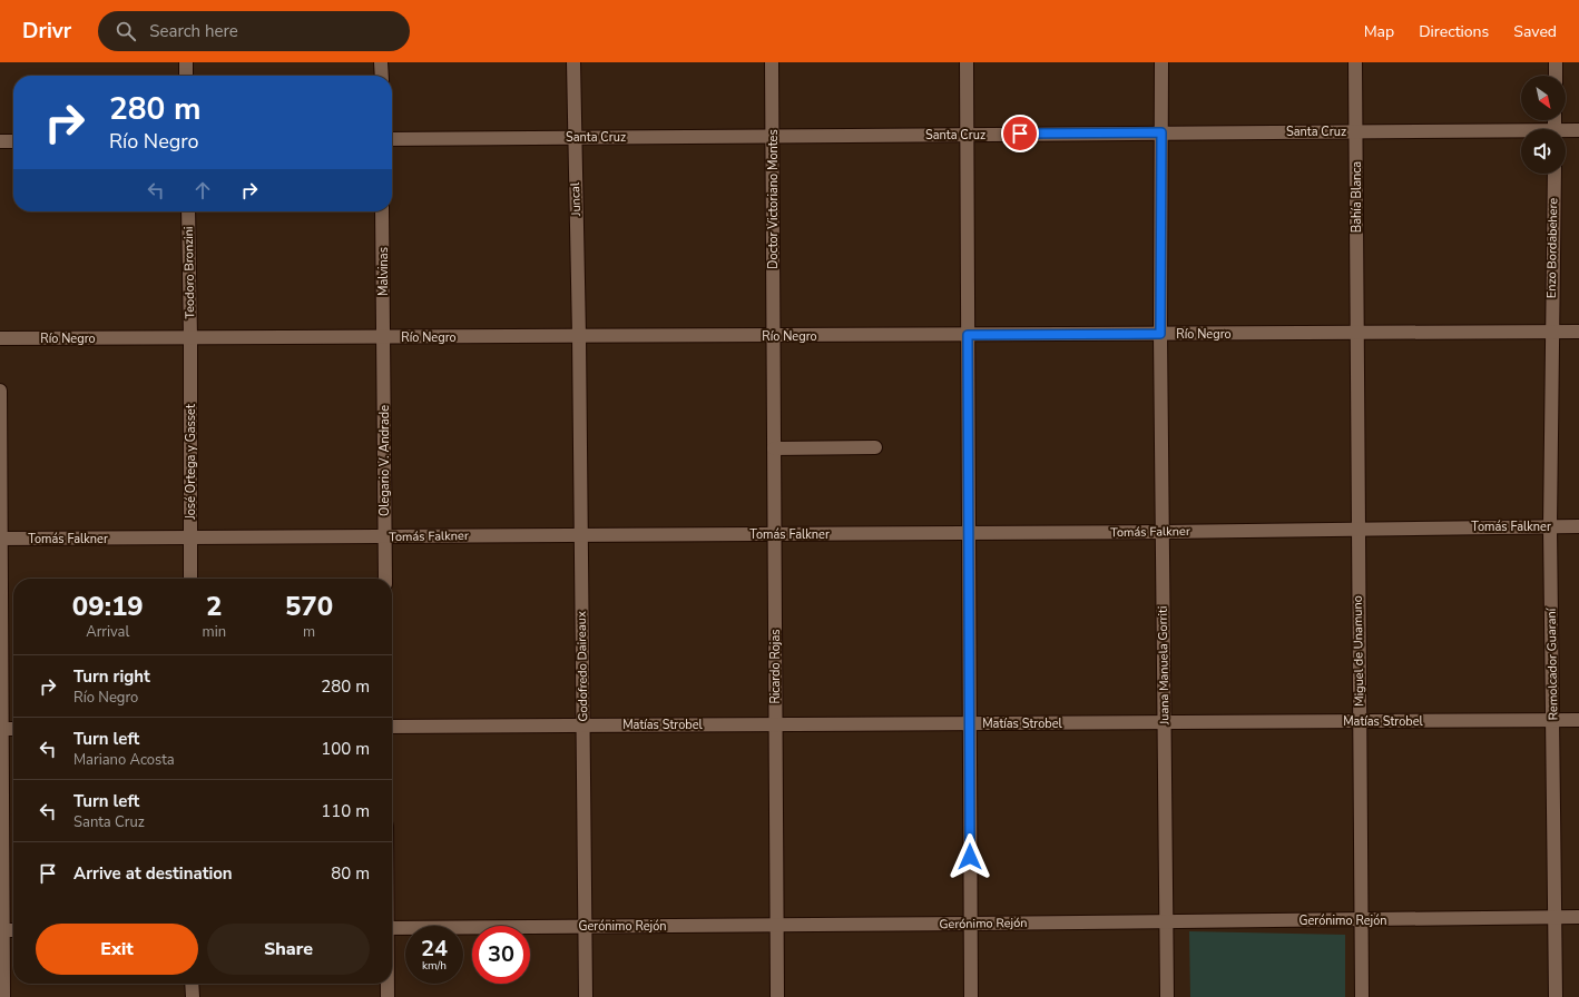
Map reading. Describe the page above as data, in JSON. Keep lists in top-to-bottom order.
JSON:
{
  "streets": {
    "street": [
      "Santa Cruz",
      "Bahía Blanca",
      "Juncal",
      "Doctor Victoriano Montes",
      "Enzo Bordabehere",
      "Malvinas",
      "Teodoro Bronzini",
      "Río Negro",
      "Olegario V. Andrade",
      "José Ortega y Gasset",
      "Tomás Falkner",
      "Miguel de Unamuno",
      "Remolcador Guaraní",
      "Juana Manuela Gorriti",
      "Godofredo Daireaux",
      "Ricardo Rojas",
      "Matías Strobel",
      "Gerónimo Rejón"
    ]
  },
  "crossings": [
    ["Santa Cruz", "Bahía Blanca"],
    ["Santa Cruz", "Juncal"],
    ["Santa Cruz", "Doctor Victoriano Montes"],
    ["Santa Cruz", "Juana Manuela Gorriti"],
    ["Bahía Blanca", "Río Negro"],
    ["Bahía Blanca", "Miguel de Unamuno"],
    ["Juncal", "Río Negro"],
    ["Juncal", "Godofredo Daireaux"],
    ["Doctor Victoriano Montes", "Río Negro"],
    ["Doctor Victoriano Montes", "Ricardo Rojas"],
    ["Enzo Bordabehere", "Río Negro"],
    ["Enzo Bordabehere", "Remolcador Guaraní"],
    ["Malvinas", "Río Negro"],
    ["Malvinas", "Olegario V. Andrade"],
    ["Teodoro Bronzini", "Río Negro"],
    ["Teodoro Bronzini", "José Ortega y Gasset"],
    ["Río Negro", "Olegario V. Andrade"],
    ["Río Negro", "José Ortega y Gasset"],
    ["Río Negro", "Miguel de Unamuno"],
    ["Río Negro", "Remolcador Guaraní"],
    ["Río Negro", "Juana Manuela Gorriti"],
    ["Río Negro", "Godofredo Daireaux"],
    ["Río Negro", "Ricardo Rojas"],
    ["Olegario V. Andrade", "Tomás Falkner"],
    ["José Ortega y Gasset", "Tomás Falkner"],
    ["Tomás Falkner", "Miguel de Unamuno"],
    ["Tomás Falkner", "Remolcador Guaraní"],
    ["Tomás Falkner", "Juana Manuela Gorriti"],
    ["Tomás Falkner", "Godofredo Daireaux"],
    ["Tomás Falkner", "Ricardo Rojas"],
    ["Miguel de Unamuno", "Matías Strobel"],
    ["Miguel de Unamuno", "Gerónimo Rejón"],
    ["Remolcador Guaraní", "Matías Strobel"],
    ["Remolcador Guaraní", "Gerónimo Rejón"],
    ["Juana Manuela Gorriti", "Matías Strobel"],
    ["Juana Manuela Gorriti", "Gerónimo Rejón"],
    ["Godofredo Daireaux", "Matías Strobel"],
    ["Godofredo Daireaux", "Gerónimo Rejón"],
    ["Ricardo Rojas", "Matías Strobel"],
    ["Ricardo Rojas", "Gerónimo Rejón"]
  ],
  "north": "bottom right",
  "page": {
    "header": "Drivr",
    "search": "Search here",
    "nav": ["Map", "Directions", "Saved"],
    "turn": ["280 m", "Río Negro"],
    "eta": [
      "09:19",
      "Arrival",
      "2",
      "min",
      "570",
      "m"
    ],
    "list": [
      {
        "name": "Turn right",
        "note": "Río Negro",
        "value": "280 m"
      },
      {
        "name": "Turn left",
        "note": "Mariano Acosta",
        "value": "100 m"
      },
      {
        "name": "Turn left",
        "note": "Santa Cruz",
        "value": "110 m"
      },
      {
        "name": "Arrive at destination",
        "value": "80 m"
      }
    ],
    "buttons": ["Exit", "Share"],
    "speed": "24 km/h",
    "limit": "30"
  }
}
